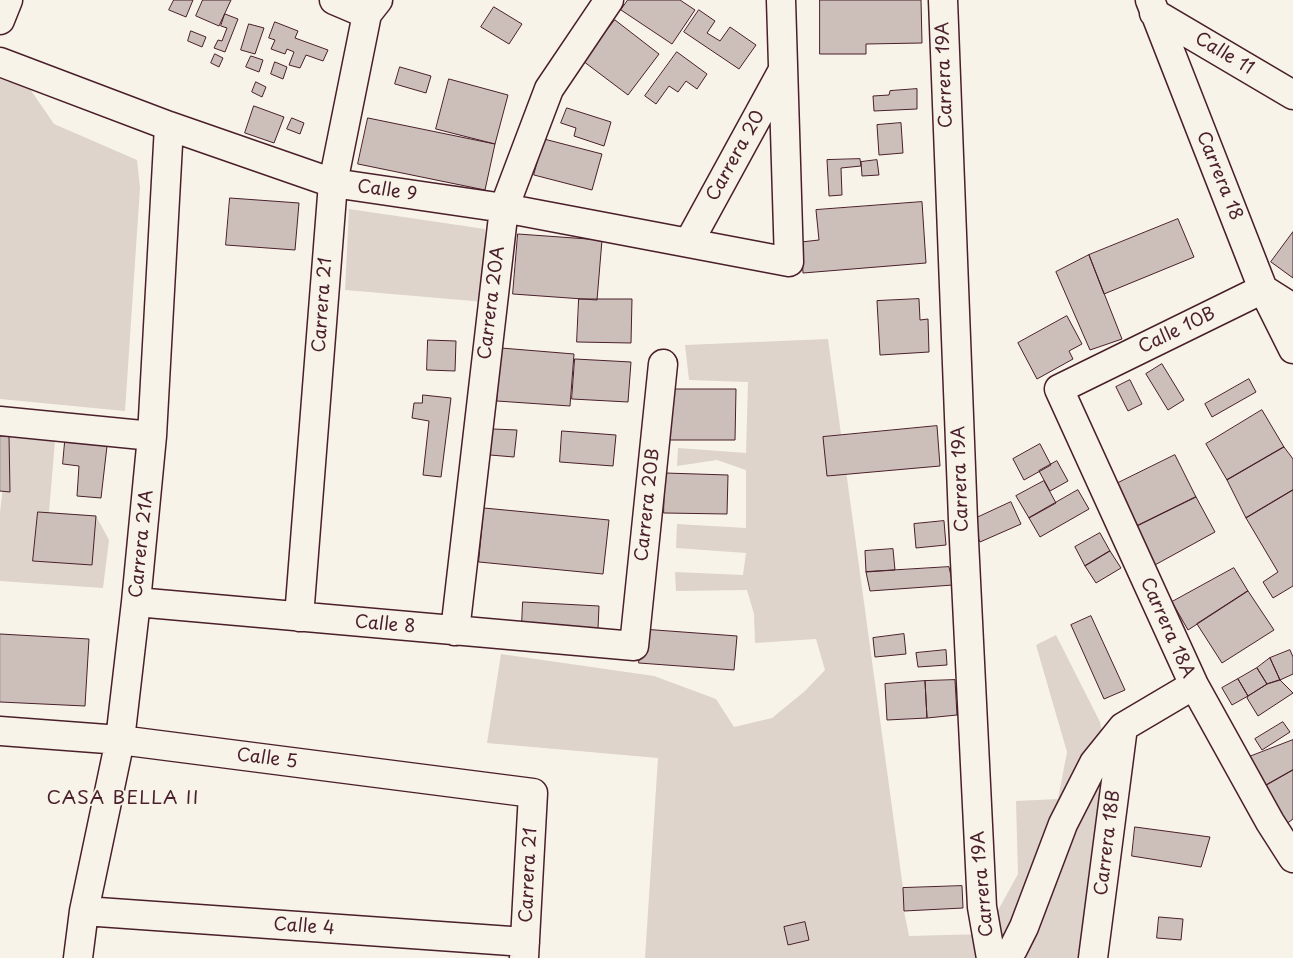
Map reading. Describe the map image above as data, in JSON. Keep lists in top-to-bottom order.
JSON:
{
  "streets": {
    "street": [
      "Calle 11",
      "Carrera 19A",
      "Carrera 20",
      "Carrera 18",
      "Calle 9",
      "Carrera 20A",
      "Carrera 21",
      "Calle 10B",
      "Carrera 20B",
      "Carrera 21A",
      "Calle 8",
      "Carrera 18A",
      "Calle 5",
      "Carrera 18B",
      "Calle 4"
    ]
  },
  "crossings": [
    ["Calle 11", "Carrera 18"],
    ["Carrera 19A", "Carrera 18A"],
    ["Carrera 19A", "Carrera 18B"],
    ["Carrera 20", "Calle 9"],
    ["Carrera 18", "Calle 10B"],
    ["Calle 9", "Carrera 20A"],
    ["Calle 9", "Carrera 21"],
    ["Calle 9", "Carrera 21A"],
    ["Carrera 20A", "Calle 8"],
    ["Carrera 21", "Calle 8"],
    ["Carrera 21", "Calle 5"],
    ["Carrera 21", "Calle 4"],
    ["Calle 10B", "Carrera 18A"],
    ["Carrera 20B", "Calle 8"],
    ["Carrera 21A", "Calle 8"],
    ["Carrera 21A", "Calle 5"],
    ["Carrera 21A", "Calle 4"]
  ],
  "districts": ["CASA BELLA II"]
}
